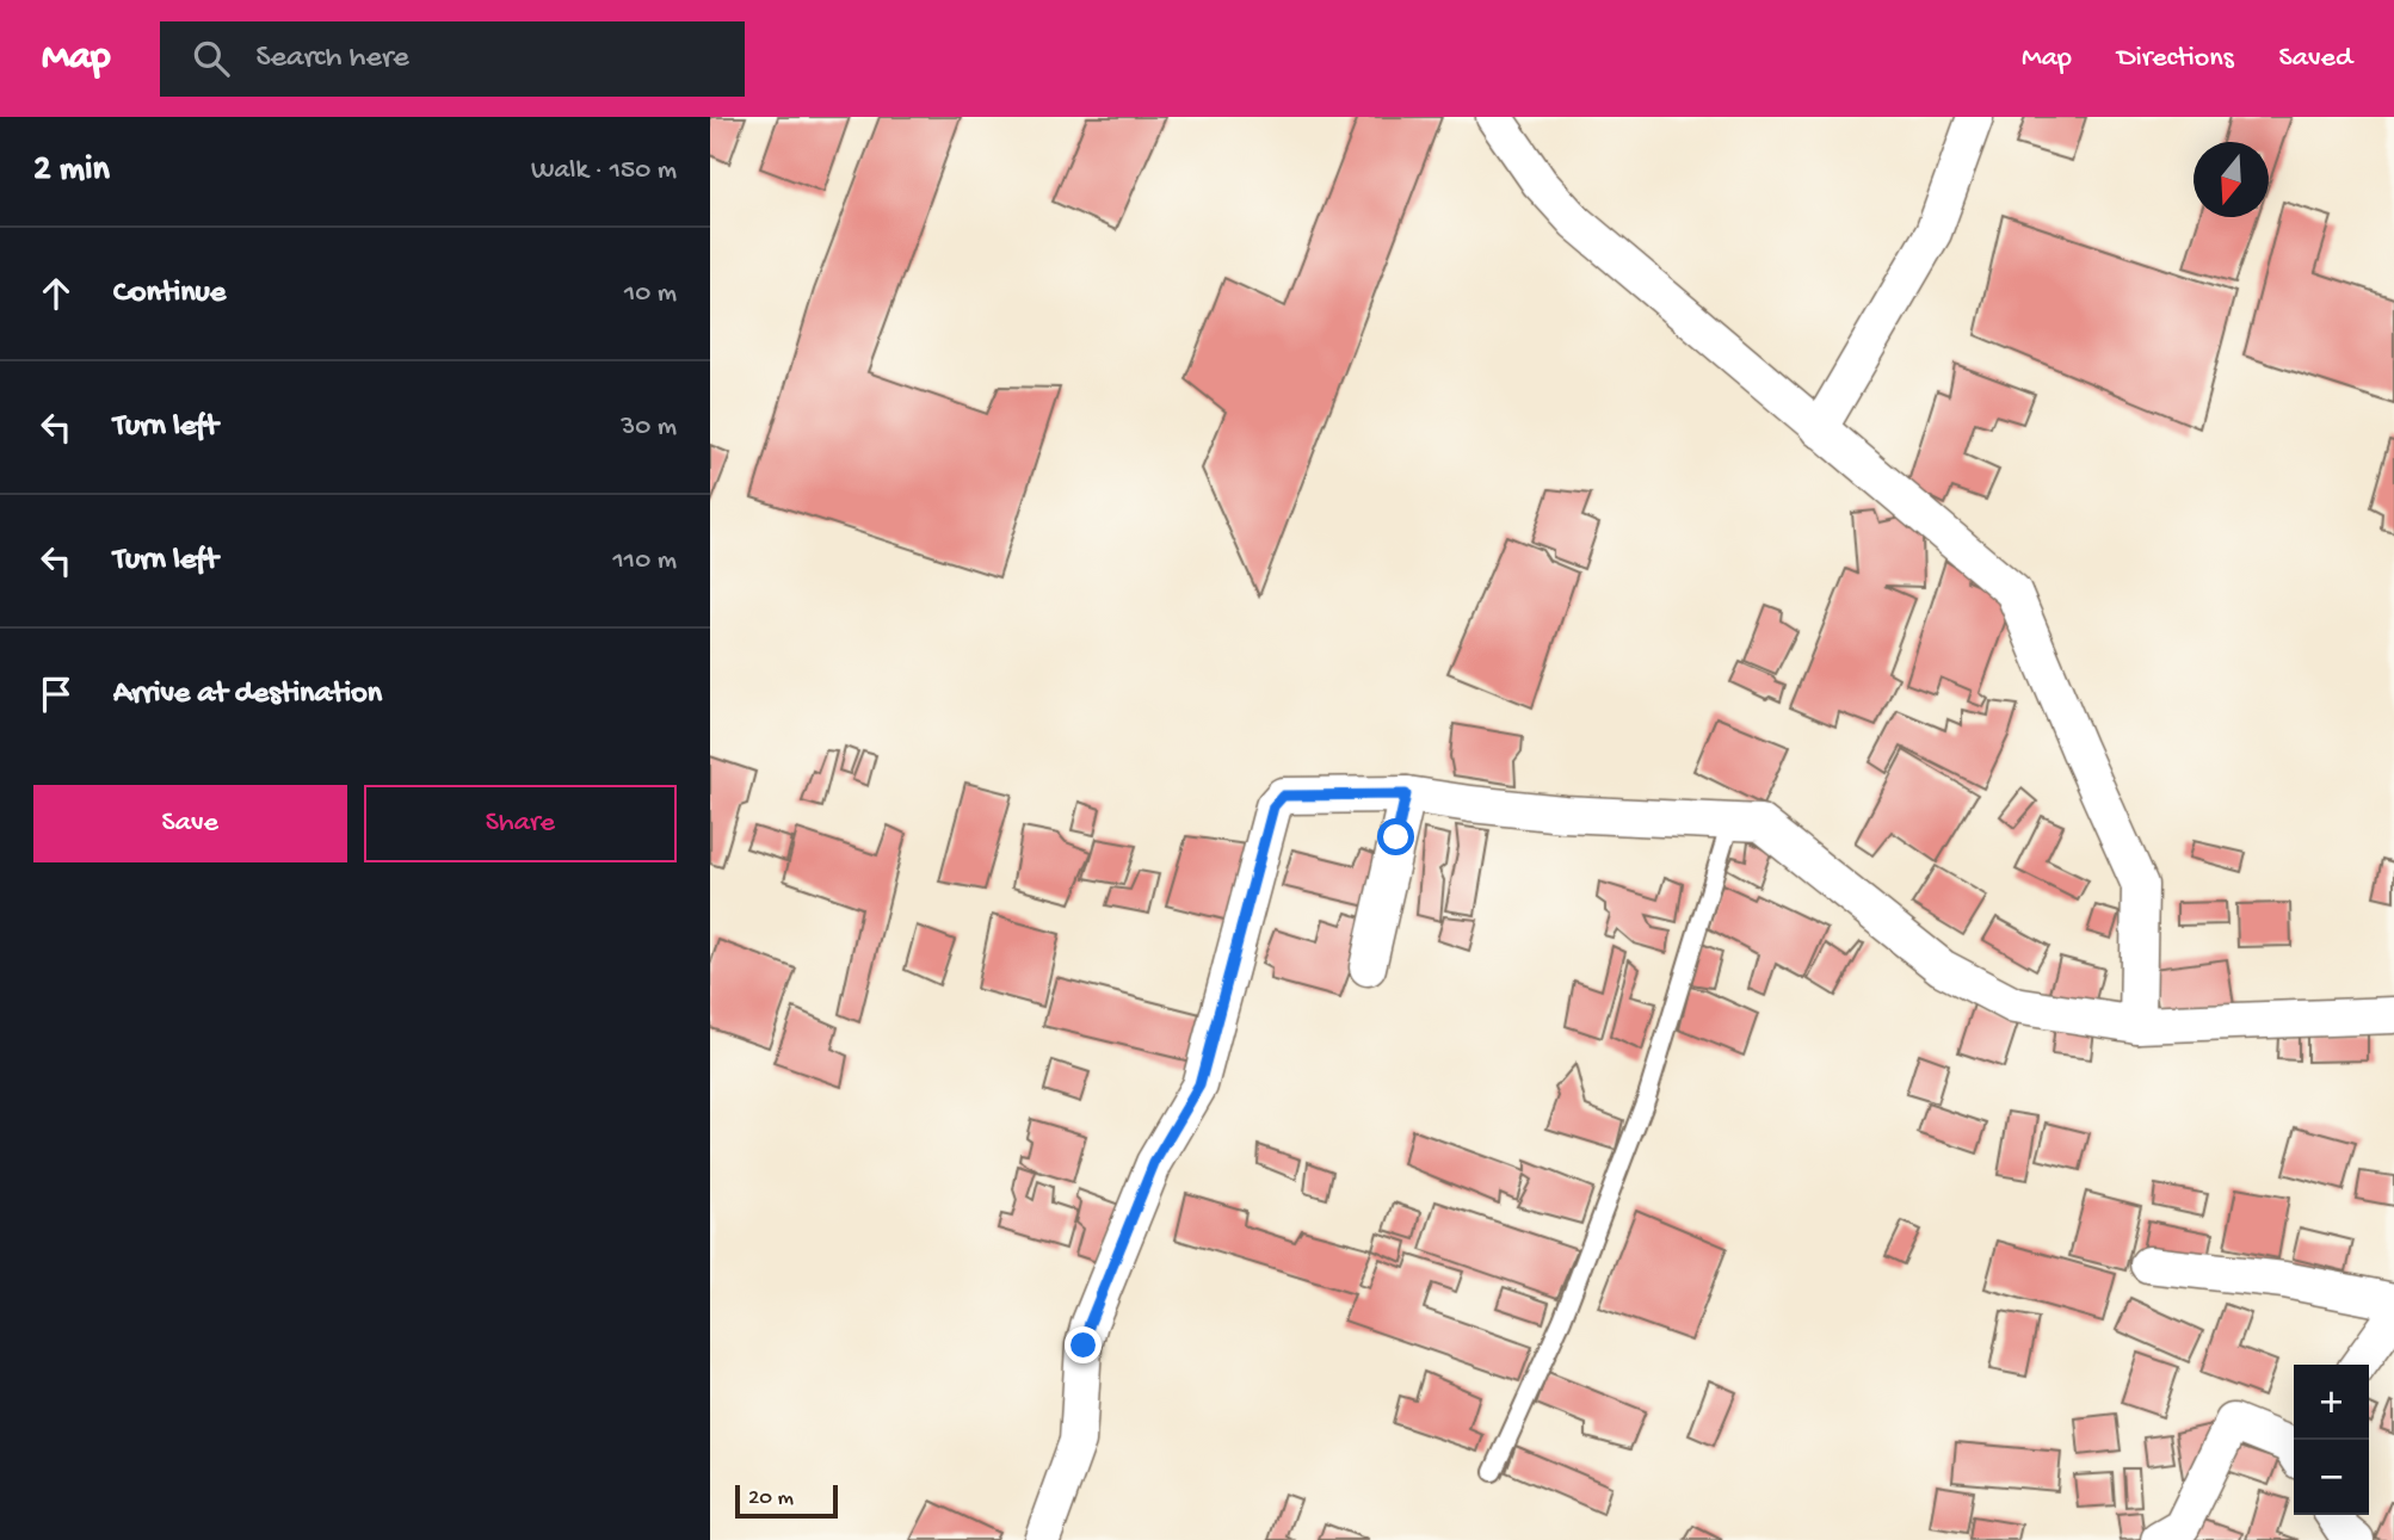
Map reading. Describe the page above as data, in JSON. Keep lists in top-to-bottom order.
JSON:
{
  "scale_bar": "20 m",
  "north": "bottom",
  "page": {
    "header": "Map",
    "search": "Search here",
    "nav": ["Map", "Directions", "Saved"],
    "heading": ["2 min", "Walk · 150 m"],
    "list": [
      ["Continue", "10 m"],
      ["Turn left", "30 m"],
      ["Turn left", "110 m"],
      "Arrive at destination"
    ],
    "buttons": ["Save", "Share"],
    "map_buttons": ["+", "−"],
    "scale": "20 m"
  }
}
